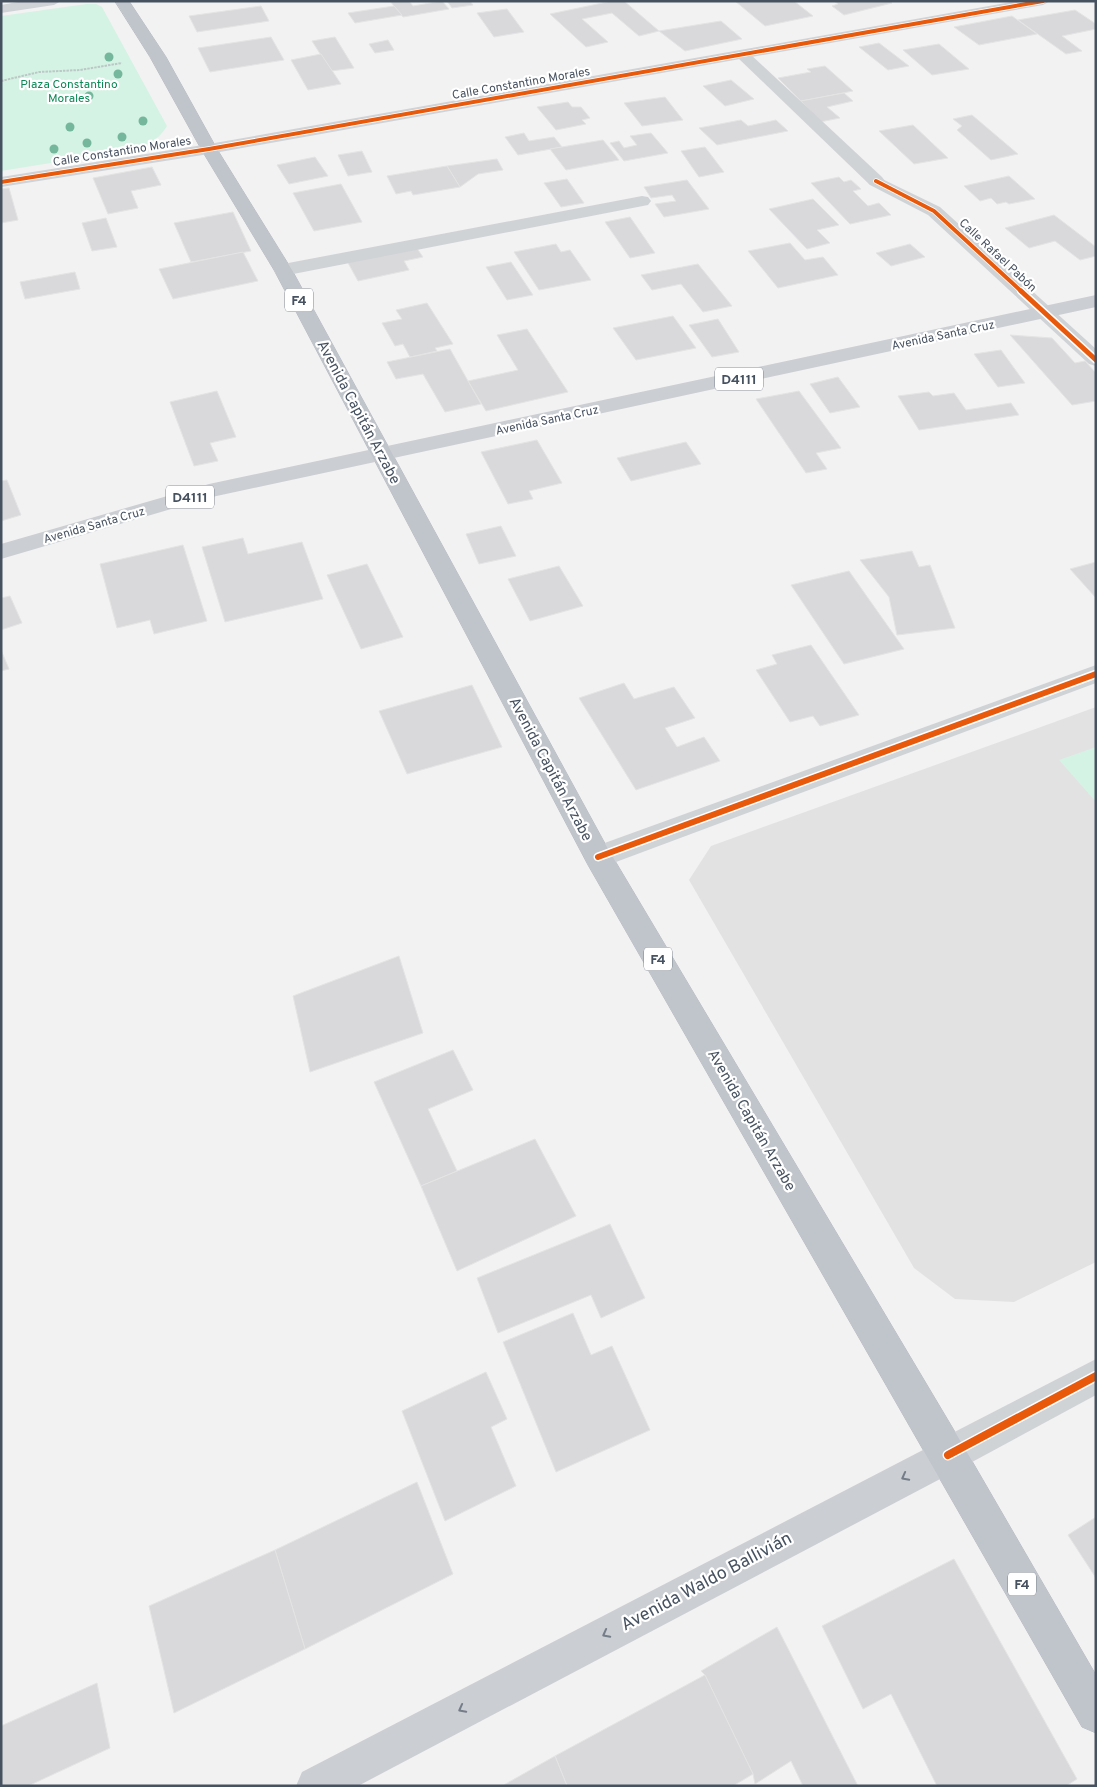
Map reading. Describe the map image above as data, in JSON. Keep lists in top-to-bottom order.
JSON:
{
  "streets": {
    "highway": ["F4", "Avenida Capitán Arzabe"],
    "main road": ["Avenida Santa Cruz", "D4111", "Avenida Waldo Ballivián"],
    "street": ["Calle Constantino Morales", "Calle Rafael Pabón"]
  },
  "crossings": [
    ["Calle Constantino Morales", "Calle Rafael Pabón"],
    ["Calle Constantino Morales", "Avenida Capitán Arzabe"],
    ["Calle Rafael Pabón", "Avenida Santa Cruz"],
    ["Avenida Santa Cruz", "Avenida Capitán Arzabe"],
    ["Avenida Capitán Arzabe", "Avenida Waldo Ballivián"]
  ],
  "one_way": ["Avenida Waldo Ballivián"],
  "parks": ["Plaza Constantino Morales"]
}
